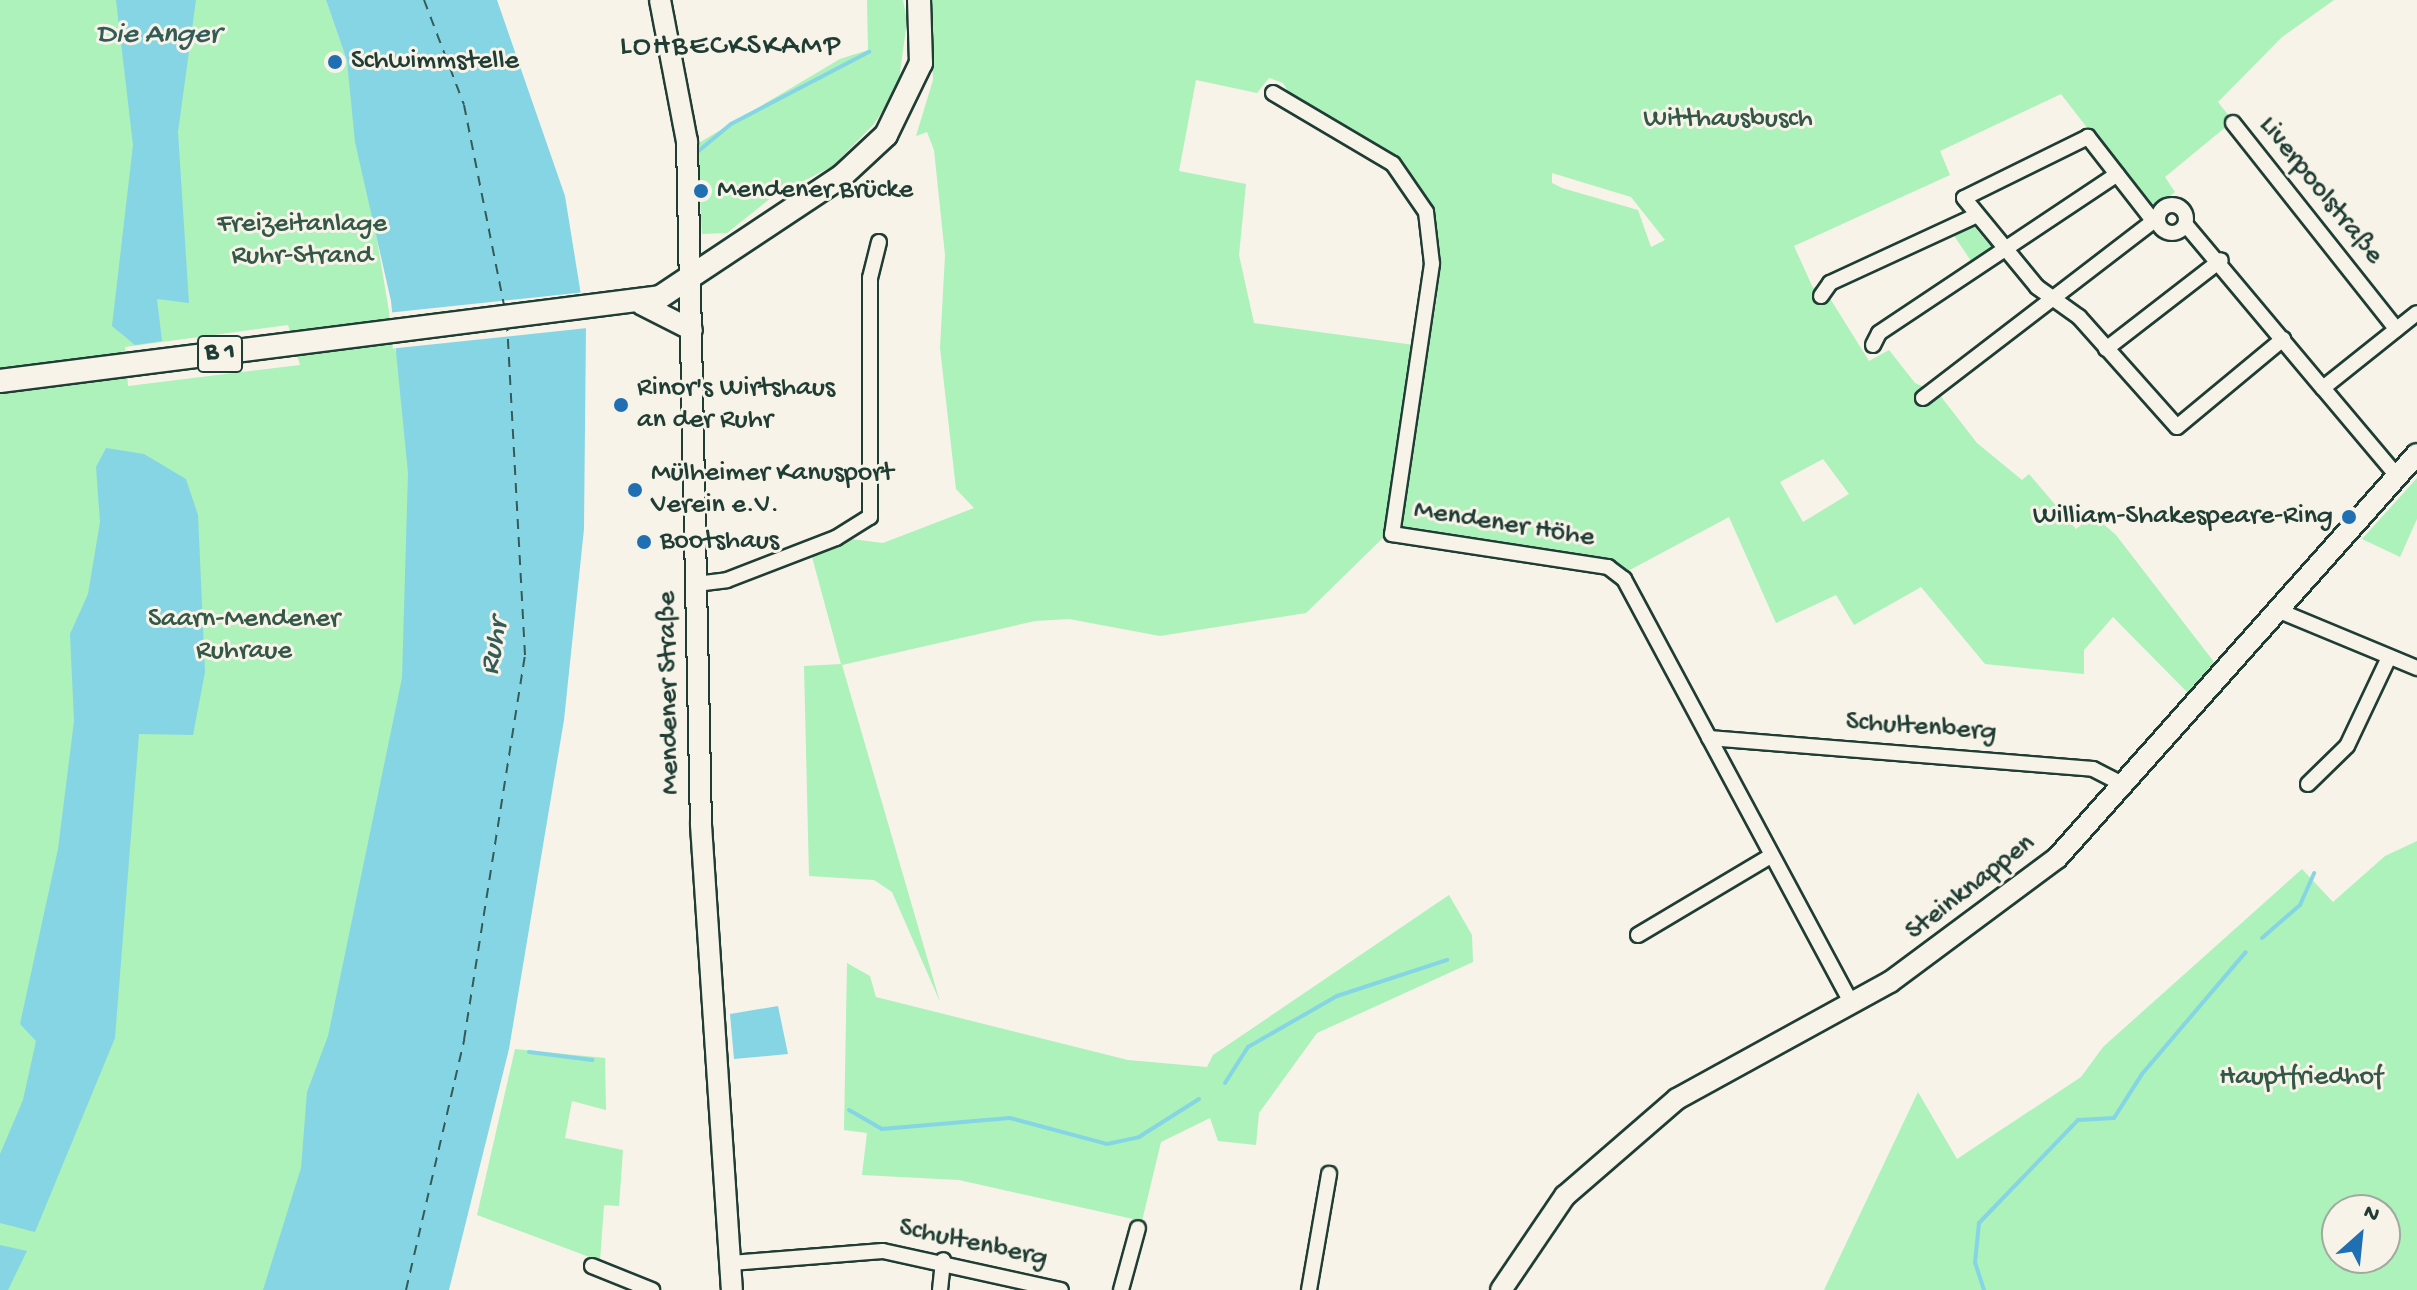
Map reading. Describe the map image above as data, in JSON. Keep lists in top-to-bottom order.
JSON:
{
  "streets": {
    "main road": ["B 1"],
    "street": [
      "Liverpoolstraße",
      "Mendener Höhe",
      "Mendener Straße",
      "Schultenberg",
      "Steinknappen"
    ]
  },
  "crossings": [
    ["B 1", "Mendener Straße"],
    ["Mendener Höhe", "Schultenberg"],
    ["Mendener Höhe", "Steinknappen"],
    ["Mendener Straße", "Schultenberg"],
    ["Schultenberg", "Steinknappen"]
  ],
  "districts": ["LOHBECKSKAMP"],
  "water": ["Die Anger", "Ruhr"],
  "parks": [
    "Witthausbusch",
    "Freizeitanlage Ruhr-Strand",
    "Saarn-Mendener Ruhraue",
    "Hauptfriedhof"
  ],
  "places": [
    "Schwimmstelle",
    "Mendener Brücke",
    "Rinor's Wirtshaus an der Ruhr",
    "Mülheimer Kanusport Verein e.V.",
    "William-Shakespeare-Ring",
    "Bootshaus"
  ],
  "north": "top right"
}
